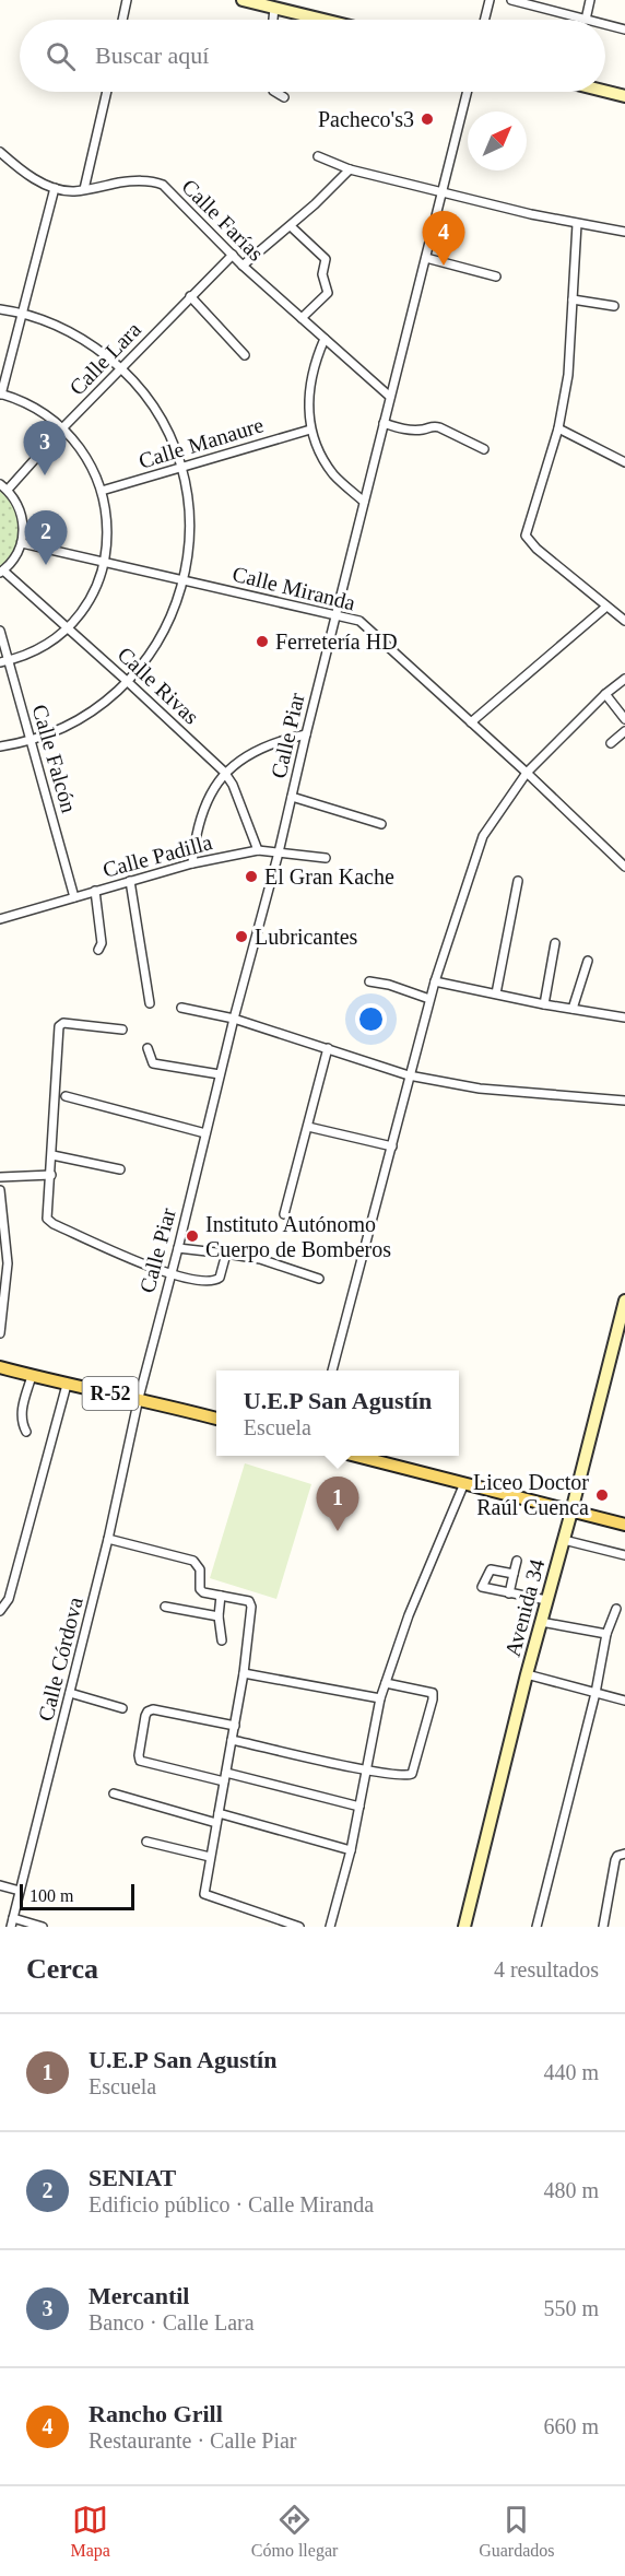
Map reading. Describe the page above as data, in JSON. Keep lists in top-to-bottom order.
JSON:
{
  "streets": {
    "main road": ["R-52"],
    "street": [
      "Calle Farías",
      "Calle Lara",
      "Calle Manaure",
      "Calle Miranda",
      "Calle Rivas",
      "Calle Piar",
      "Calle Falcón",
      "Calle Padilla",
      "Avenida 34",
      "Calle Córdova"
    ]
  },
  "crossings": [
    ["Calle Farías", "Calle Lara"],
    ["Calle Farías", "Calle Piar"],
    ["Calle Miranda", "Calle Piar"],
    ["Calle Rivas", "Calle Padilla"],
    ["Calle Piar", "Calle Padilla"],
    ["Calle Piar", "R-52"],
    ["Calle Piar", "Calle Córdova"],
    ["Calle Falcón", "Calle Padilla"],
    ["R-52", "Calle Córdova"]
  ],
  "places": [
    "Pacheco's3",
    "Ferretería HD",
    "El Gran Kache",
    "Lubricantes",
    "Instituto Autónomo Cuerpo de Bomberos",
    "Liceo Doctor Raúl Cuenca"
  ],
  "scale_bar": "100 m",
  "north": "top right",
  "page": {
    "search": "Buscar aquí",
    "pins": [
      "4",
      "3",
      "2",
      "1"
    ],
    "popup": ["U.E.P San Agustín", "Escuela"],
    "scale": "100 m",
    "heading": ["Cerca", "4 resultados"],
    "list": [
      {
        "mark": "1",
        "name": "U.E.P San Agustín",
        "note": "Escuela",
        "value": "440 m"
      },
      {
        "mark": "2",
        "name": "SENIAT",
        "note": "Edificio público · Calle Miranda",
        "value": "480 m"
      },
      {
        "mark": "3",
        "name": "Mercantil",
        "note": "Banco · Calle Lara",
        "value": "550 m"
      },
      {
        "mark": "4",
        "name": "Rancho Grill",
        "note": "Restaurante · Calle Piar",
        "value": "660 m"
      }
    ],
    "nav": ["Mapa", "Cómo llegar", "Guardados"]
  }
}
